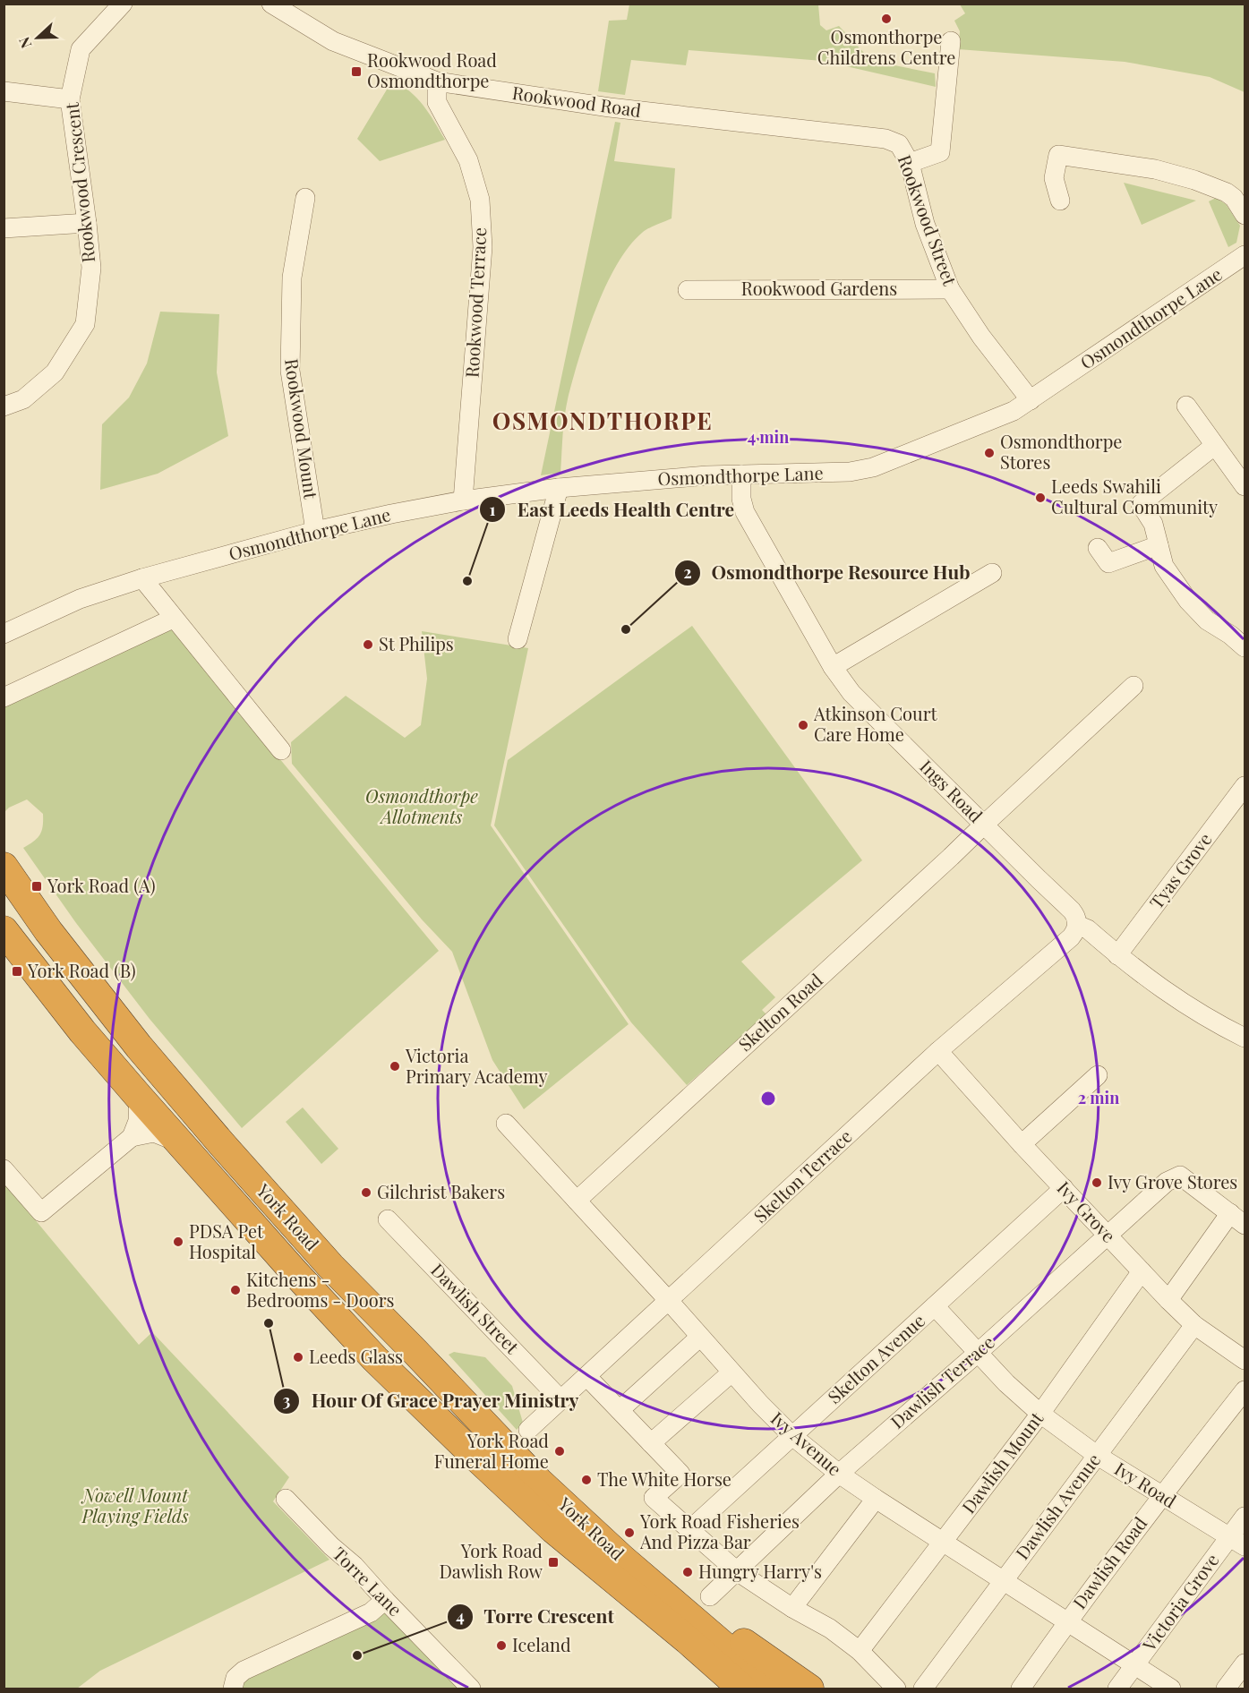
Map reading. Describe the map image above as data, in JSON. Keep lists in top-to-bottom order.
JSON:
{
  "streets": {
    "highway": ["York Road"],
    "street": [
      "Rookwood Road",
      "Rookwood Crescent",
      "Rookwood Street",
      "Rookwood Gardens",
      "Rookwood Terrace",
      "Osmondthorpe Lane",
      "Rookwood Mount",
      "Ings Road",
      "Tyas Grove",
      "Skelton Road",
      "Skelton Terrace",
      "Ivy Grove",
      "Dawlish Street",
      "Skelton Avenue",
      "Dawlish Terrace",
      "Ivy Avenue",
      "Dawlish Mount",
      "Ivy Road",
      "Dawlish Avenue",
      "Dawlish Road",
      "Torre Lane",
      "Victoria Grove"
    ]
  },
  "crossings": [
    ["Rookwood Road", "Rookwood Street"],
    ["Rookwood Road", "Rookwood Terrace"],
    ["Rookwood Street", "Rookwood Gardens"],
    ["Rookwood Street", "Osmondthorpe Lane"],
    ["Rookwood Terrace", "Osmondthorpe Lane"],
    ["Osmondthorpe Lane", "Rookwood Mount"],
    ["Osmondthorpe Lane", "Ings Road"],
    ["Ings Road", "Tyas Grove"],
    ["Ings Road", "Skelton Road"],
    ["Ings Road", "Skelton Terrace"],
    ["Skelton Road", "Ivy Avenue"],
    ["Skelton Terrace", "Ivy Grove"],
    ["Skelton Terrace", "Dawlish Street"],
    ["Skelton Terrace", "Ivy Avenue"],
    ["Ivy Grove", "Skelton Avenue"],
    ["Ivy Grove", "Dawlish Terrace"],
    ["Ivy Grove", "Dawlish Mount"],
    ["Ivy Grove", "Dawlish Avenue"],
    ["Skelton Avenue", "Ivy Avenue"],
    ["Skelton Avenue", "Ivy Road"],
    ["Dawlish Terrace", "Ivy Avenue"],
    ["Dawlish Terrace", "Ivy Road"],
    ["Ivy Avenue", "Dawlish Mount"],
    ["Ivy Avenue", "Dawlish Avenue"],
    ["Ivy Avenue", "Dawlish Road"],
    ["Ivy Avenue", "Victoria Grove"],
    ["Dawlish Mount", "Ivy Road"],
    ["Ivy Road", "Dawlish Avenue"],
    ["Ivy Road", "Dawlish Road"],
    ["Ivy Road", "Victoria Grove"]
  ],
  "districts": ["OSMONDTHORPE"],
  "parks": ["Osmondthorpe Allotments", "Nowell Mount Playing Fields"],
  "places": {
    "other": [
      "Osmonthorpe Childrens Centre",
      "Osmondthorpe Stores",
      "Leeds Swahili Cultural Community",
      "East Leeds Health Centre",
      "Osmondthorpe Resource Hub",
      "St Philips",
      "Atkinson Court Care Home",
      "Victoria Primary Academy",
      "Ivy Grove Stores",
      "Gilchrist Bakers",
      "PDSA Pet Hospital",
      "Kitchens - Bedrooms - Doors",
      "Hour Of Grace Prayer Ministry",
      "Leeds Glass",
      "York Road Funeral Home",
      "The White Horse",
      "York Road Fisheries And Pizza Bar",
      "Hungry Harry's",
      "Iceland",
      "Torre Crescent"
    ],
    "transit": [
      "Rookwood Road Osmondthorpe",
      "York Road (A)",
      "York Road (B)",
      "York Road Dawlish Row"
    ]
  },
  "north": "left",
  "rings": ["4 min", "2 min"]
}
